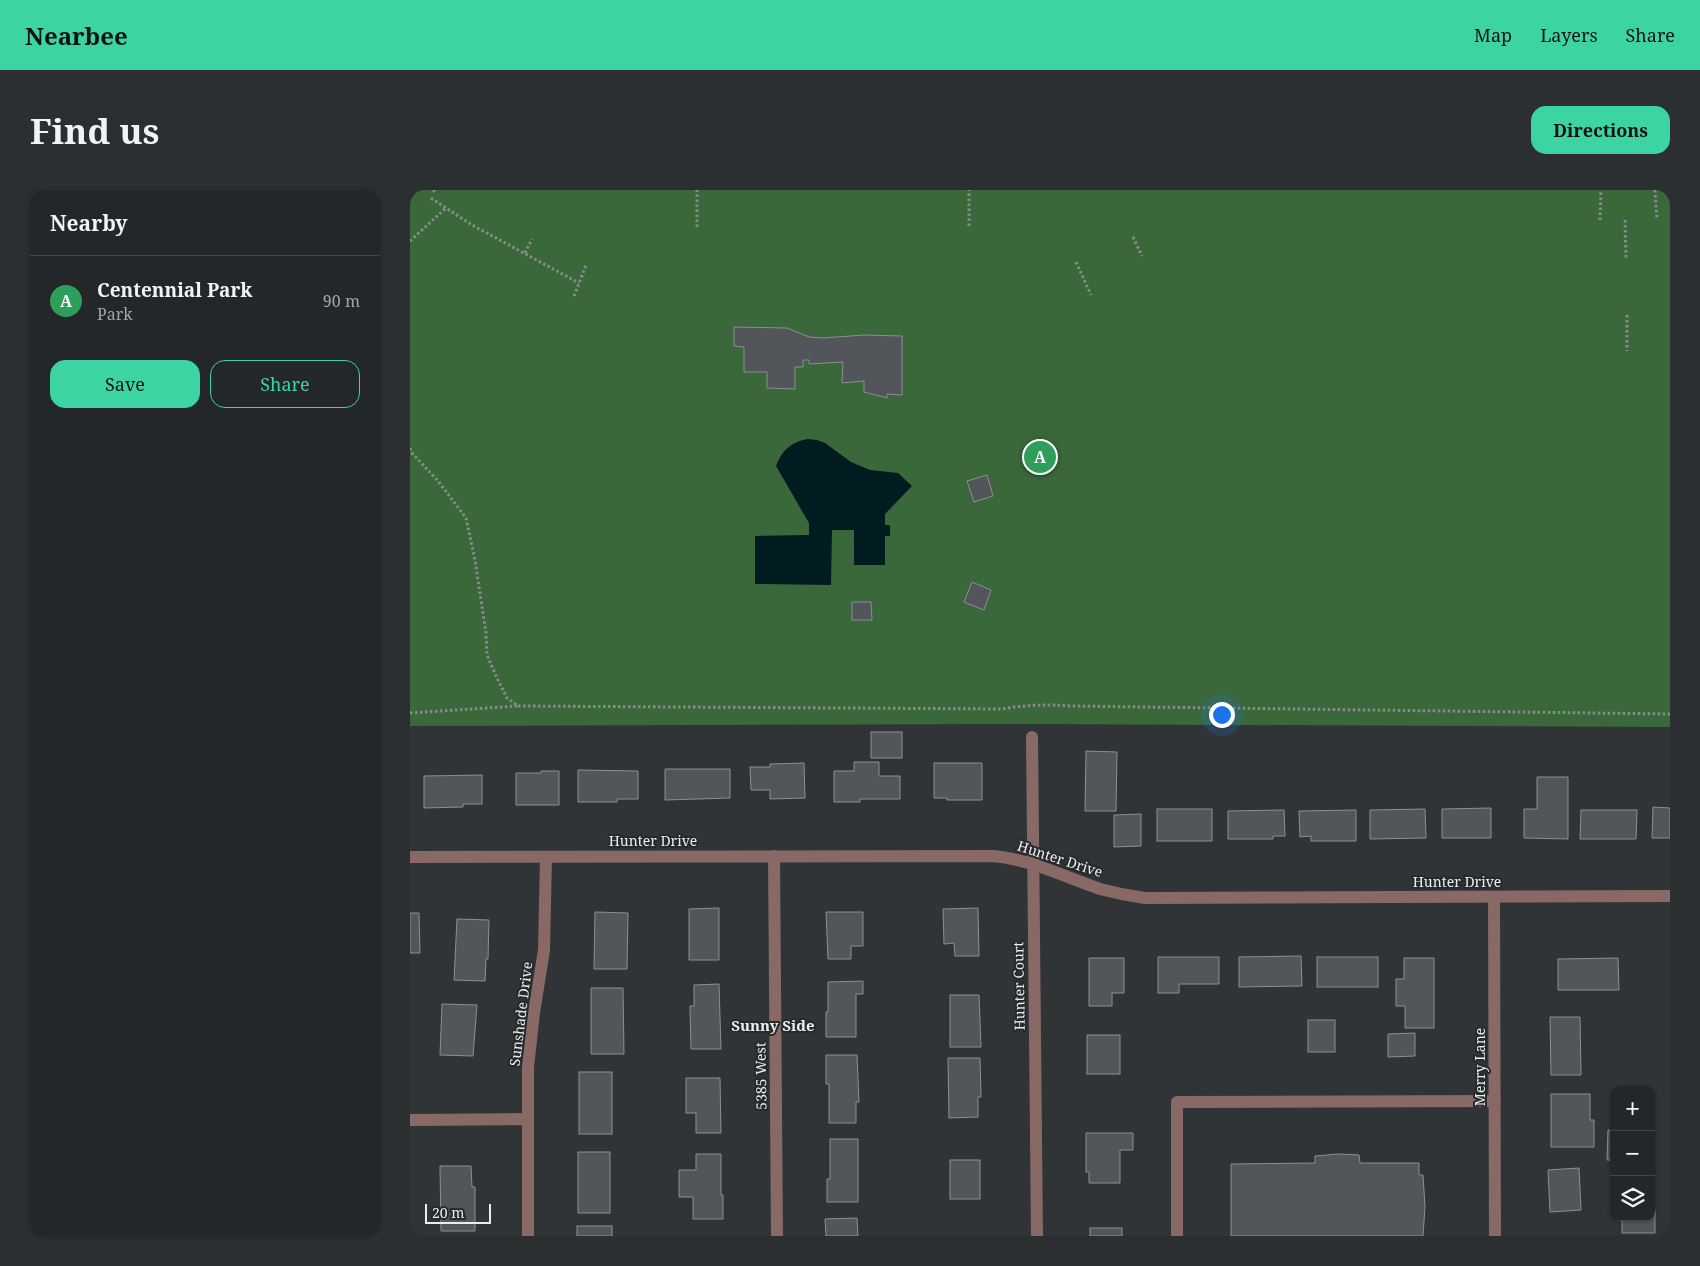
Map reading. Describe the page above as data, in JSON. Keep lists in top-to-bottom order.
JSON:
{
  "streets": {
    "street": [
      "Hunter Drive",
      "Hunter Court",
      "Sunshade Drive",
      "Merry Lane",
      "5385 West"
    ]
  },
  "crossings": [
    ["Hunter Drive", "Hunter Court"],
    ["Hunter Drive", "Sunshade Drive"],
    ["Hunter Drive", "Merry Lane"],
    ["Hunter Drive", "5385 West"]
  ],
  "districts": ["Sunny Side"],
  "scale_bar": "20 m",
  "page": {
    "header": "Nearbee",
    "nav": ["Map", "Layers", "Share"],
    "buttons": [
      "Directions",
      ["Save", "Share"]
    ],
    "title": "Find us",
    "heading": "Nearby",
    "list": [
      {
        "mark": "A",
        "name": "Centennial Park",
        "note": "Park",
        "value": "90 m"
      }
    ],
    "pins": "A",
    "map_buttons": ["+", "−"],
    "scale": "20 m"
  }
}
